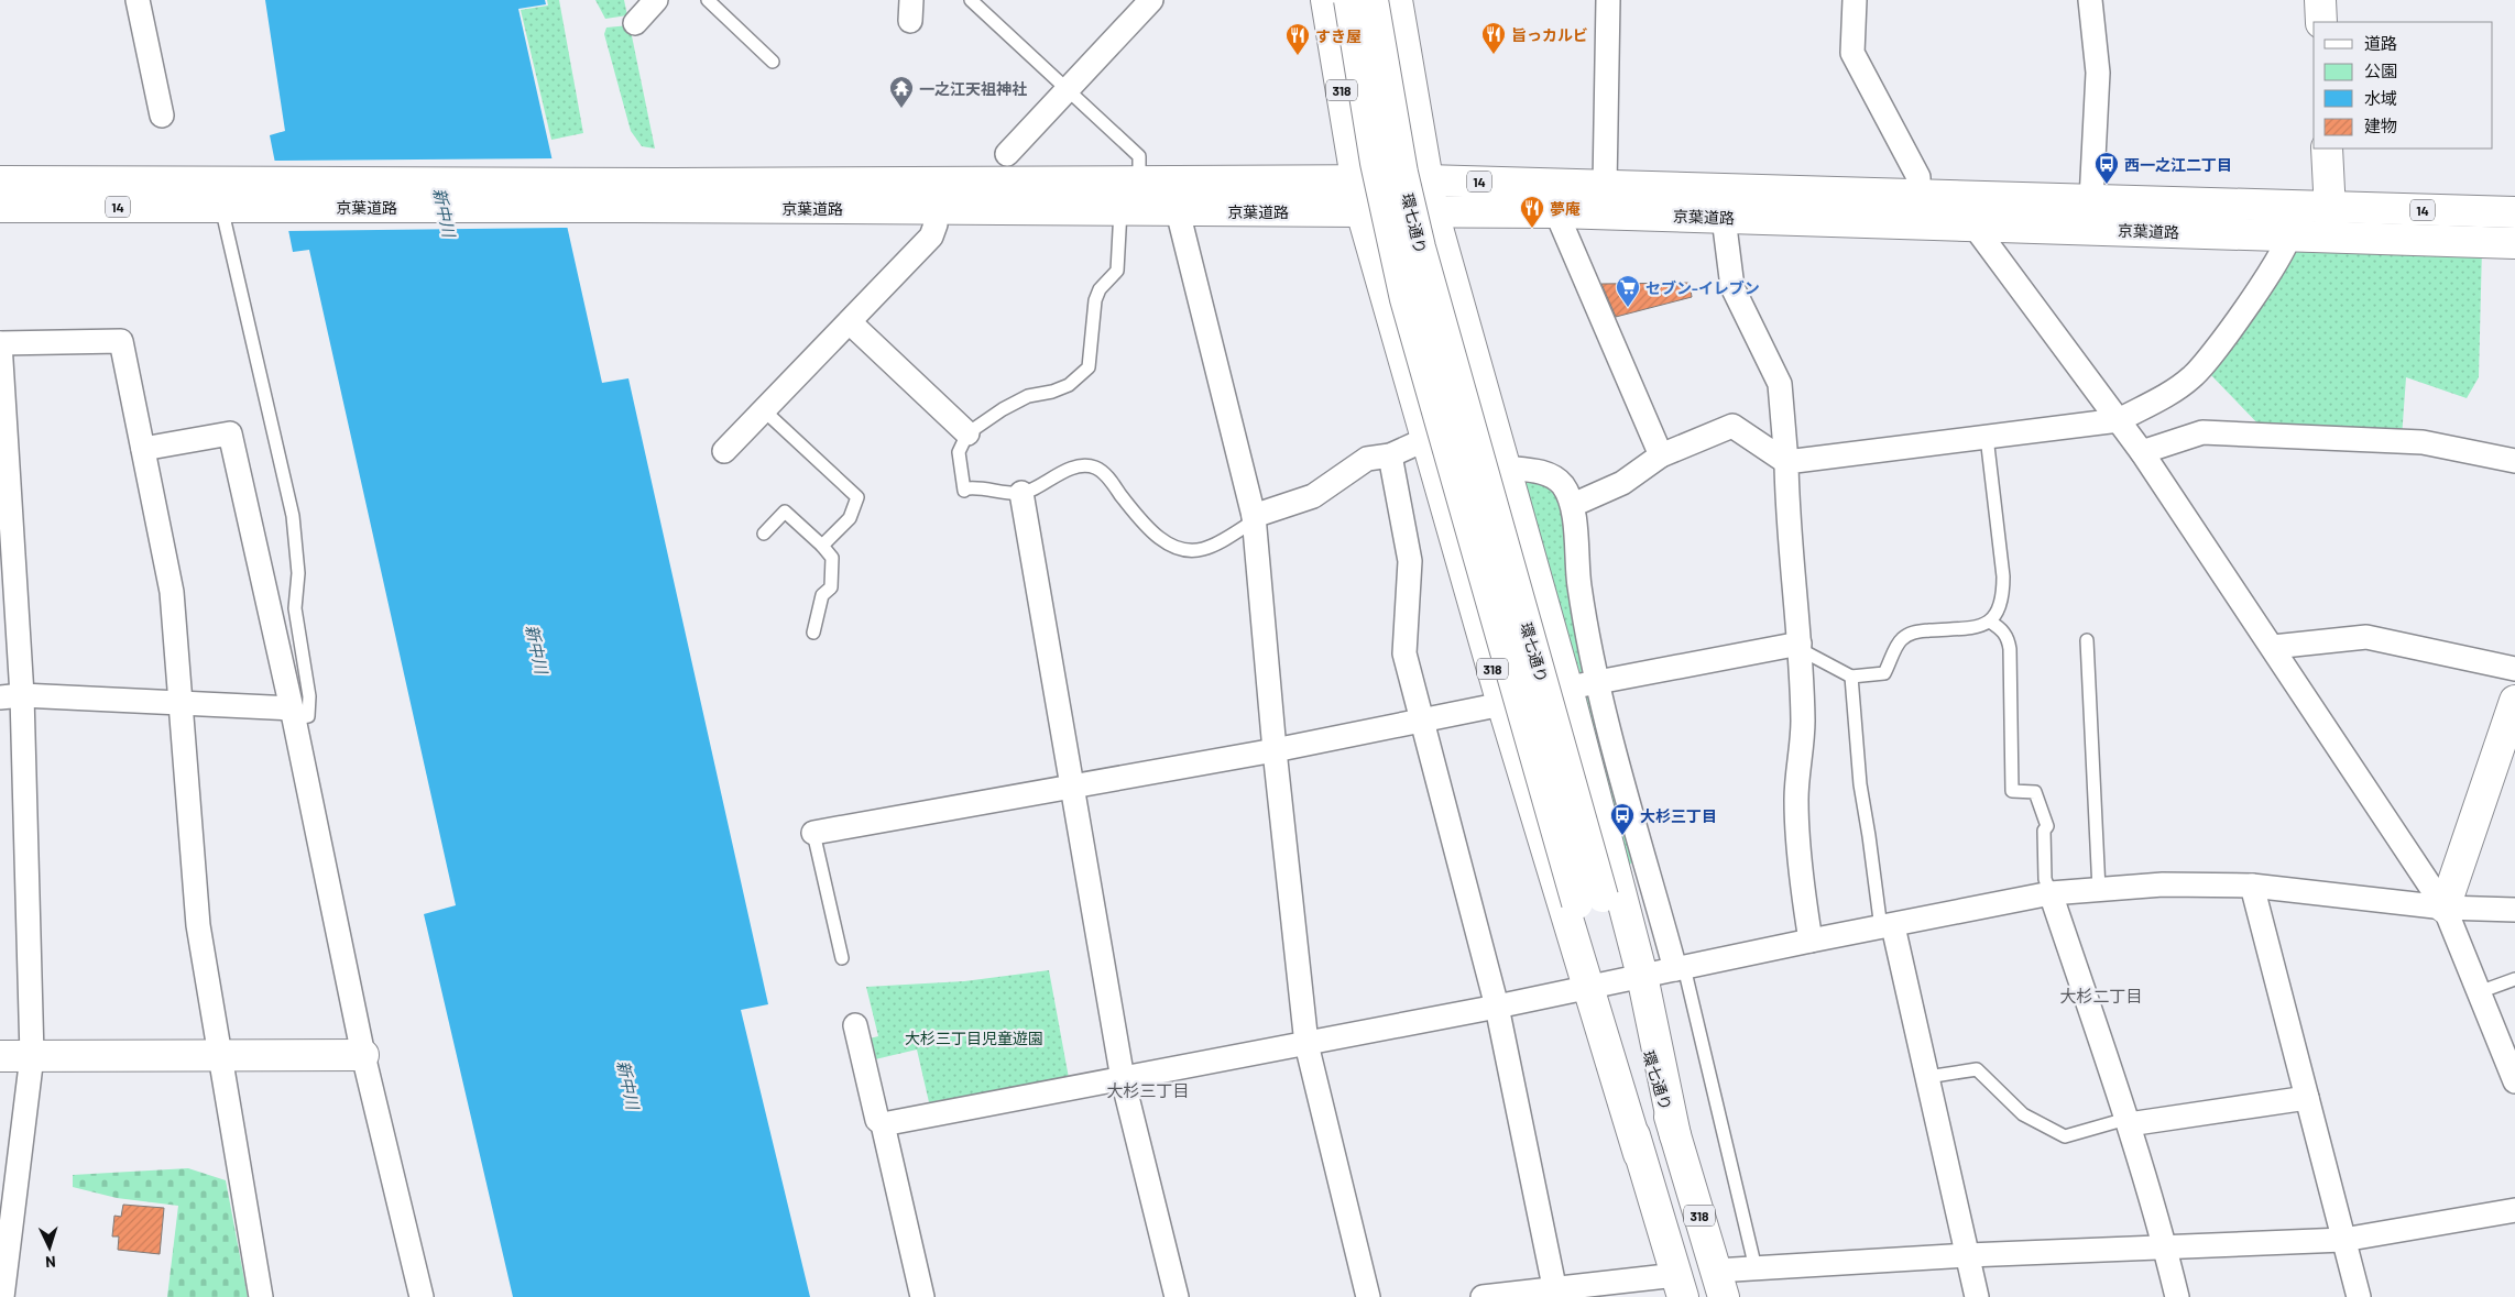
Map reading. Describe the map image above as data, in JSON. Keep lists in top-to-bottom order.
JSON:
{
  "streets": {
    "main road": [
      "318",
      "14",
      "京葉道路",
      "環七通り"
    ]
  },
  "crossings": [
    ["318", "京葉道路"],
    ["318", "環七通り"]
  ],
  "districts": ["大杉二丁目", "大杉三丁目"],
  "water": ["新中川"],
  "parks": ["大杉三丁目児童遊園"],
  "places": {
    "restaurant": ["旨っカルビ", "すき屋", "夢庵"],
    "temple": ["一之江天祖神社"],
    "bus stop": ["西一之江二丁目", "大杉三丁目"],
    "supermarket": ["セブン-イレブン"]
  },
  "legend": [
    "道路",
    "公園",
    "水域",
    "建物"
  ],
  "north": "bottom"
}
